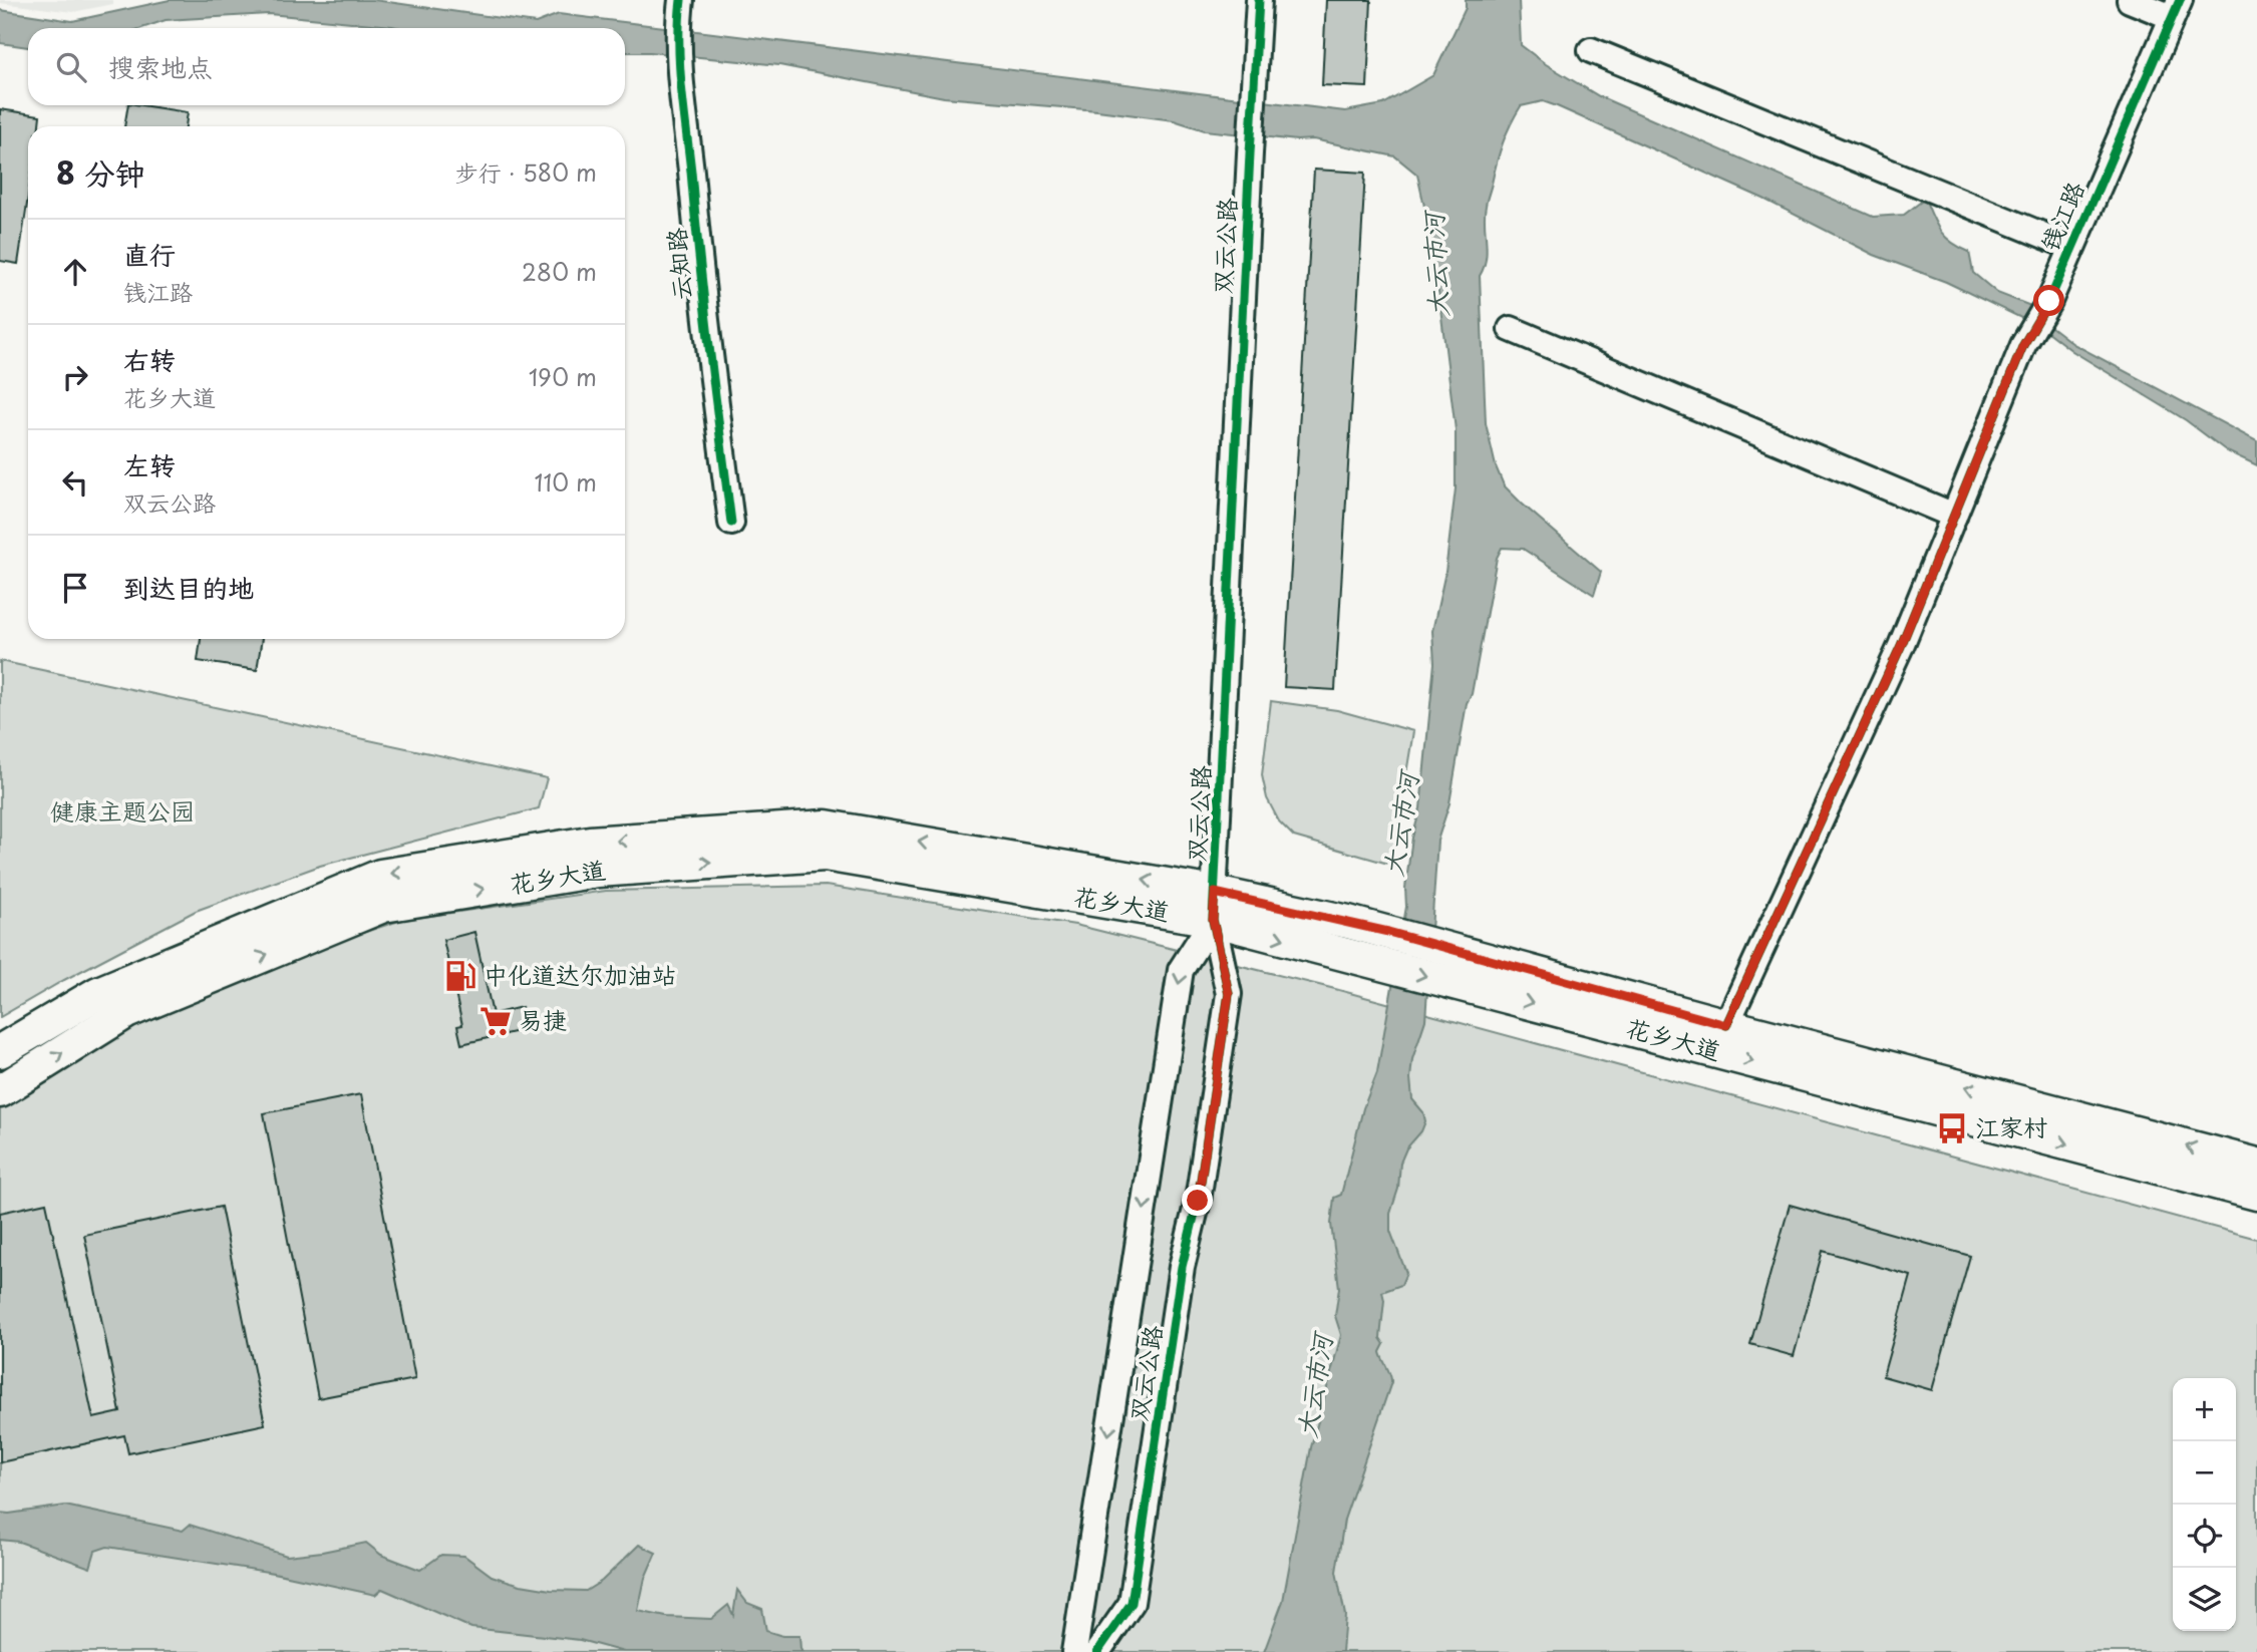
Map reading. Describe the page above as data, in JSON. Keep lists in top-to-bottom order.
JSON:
{
  "streets": {
    "main road": ["花乡大道"],
    "street": ["钱江路", "双云公路", "云知路"]
  },
  "crossings": [
    ["钱江路", "花乡大道"],
    ["双云公路", "花乡大道"]
  ],
  "water": ["大云市河"],
  "parks": ["健康主题公园"],
  "places": {
    "fuel station": ["中化道达尔加油站"],
    "supermarket": ["易捷"],
    "bus stop": ["江家村"]
  },
  "page": {
    "search": "搜索地点",
    "heading": ["8 分钟", "步行 · 580 m"],
    "list": [
      ["直行", "钱江路", "280 m"],
      ["右转", "花乡大道", "190 m"],
      ["左转", "双云公路", "110 m"],
      "到达目的地"
    ],
    "map_buttons": ["+", "−"]
  }
}
